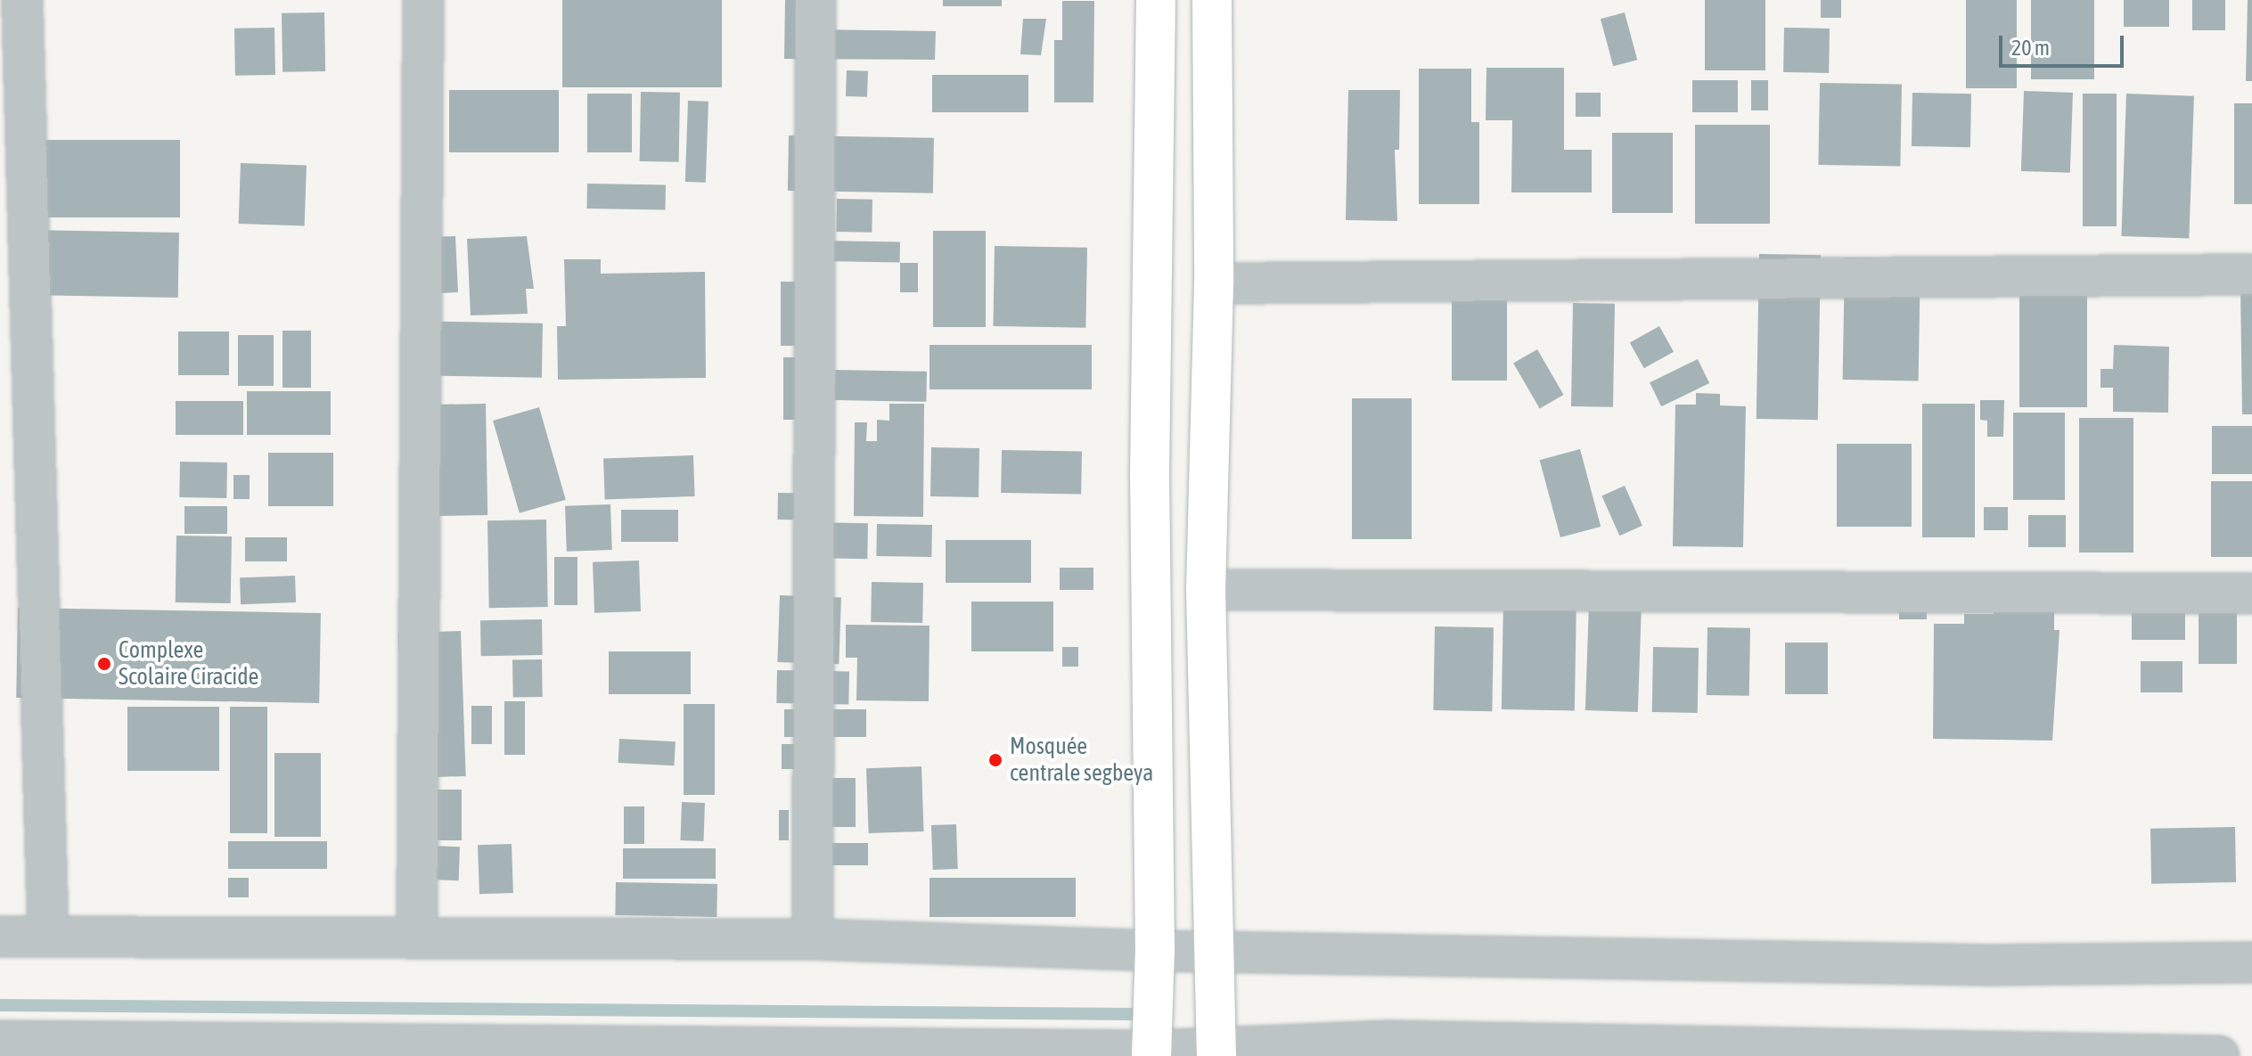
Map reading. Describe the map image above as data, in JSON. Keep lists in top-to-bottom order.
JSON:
{
  "places": ["Complexe Scolaire Ciracide", "Mosquée centrale segbeya"],
  "scale_bar": "20 m"
}
